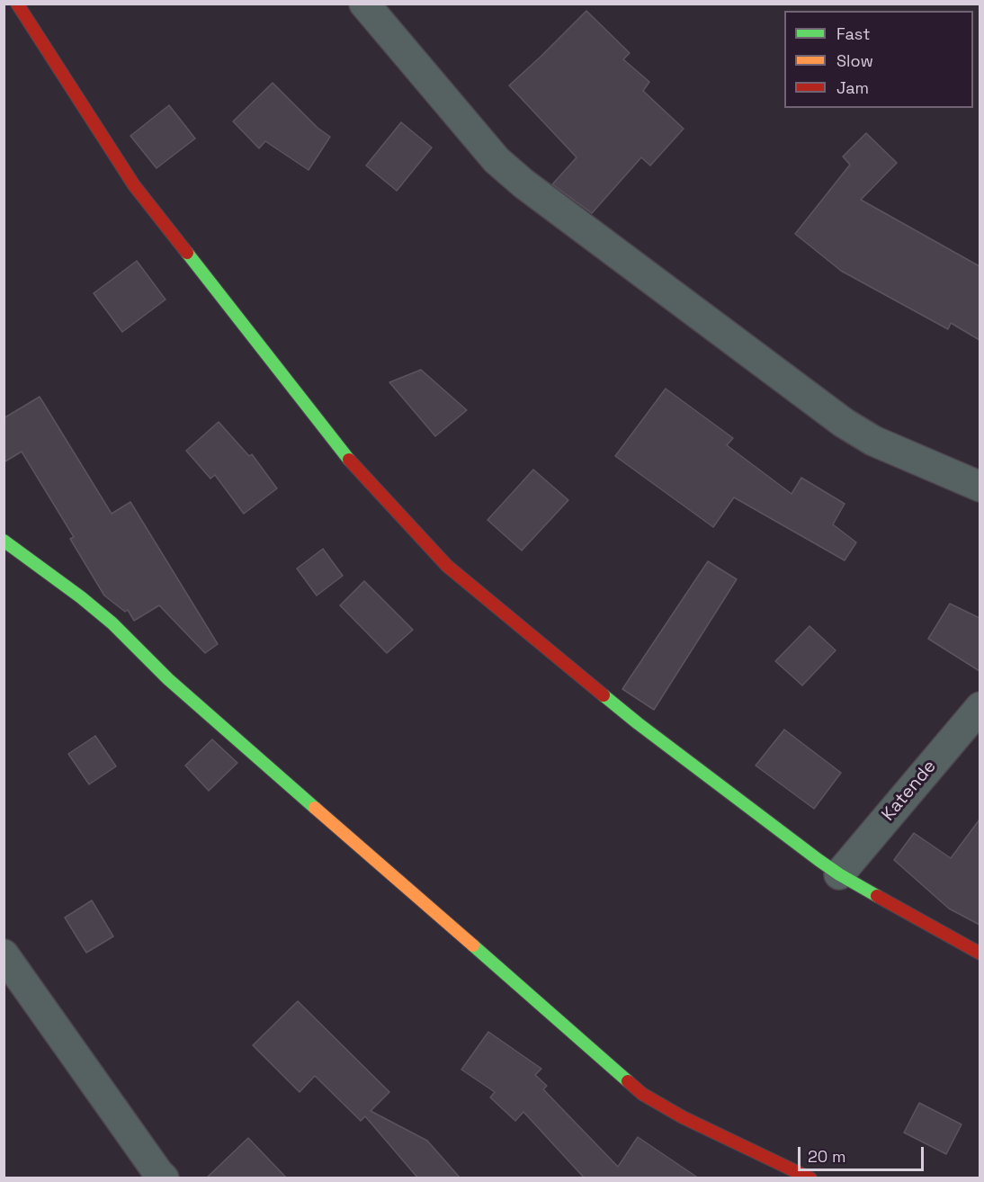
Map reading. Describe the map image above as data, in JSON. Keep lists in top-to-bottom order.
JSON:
{
  "streets": {
    "street": ["Katende"]
  },
  "legend": ["Fast", "Slow", "Jam"],
  "scale_bar": "20 m"
}
